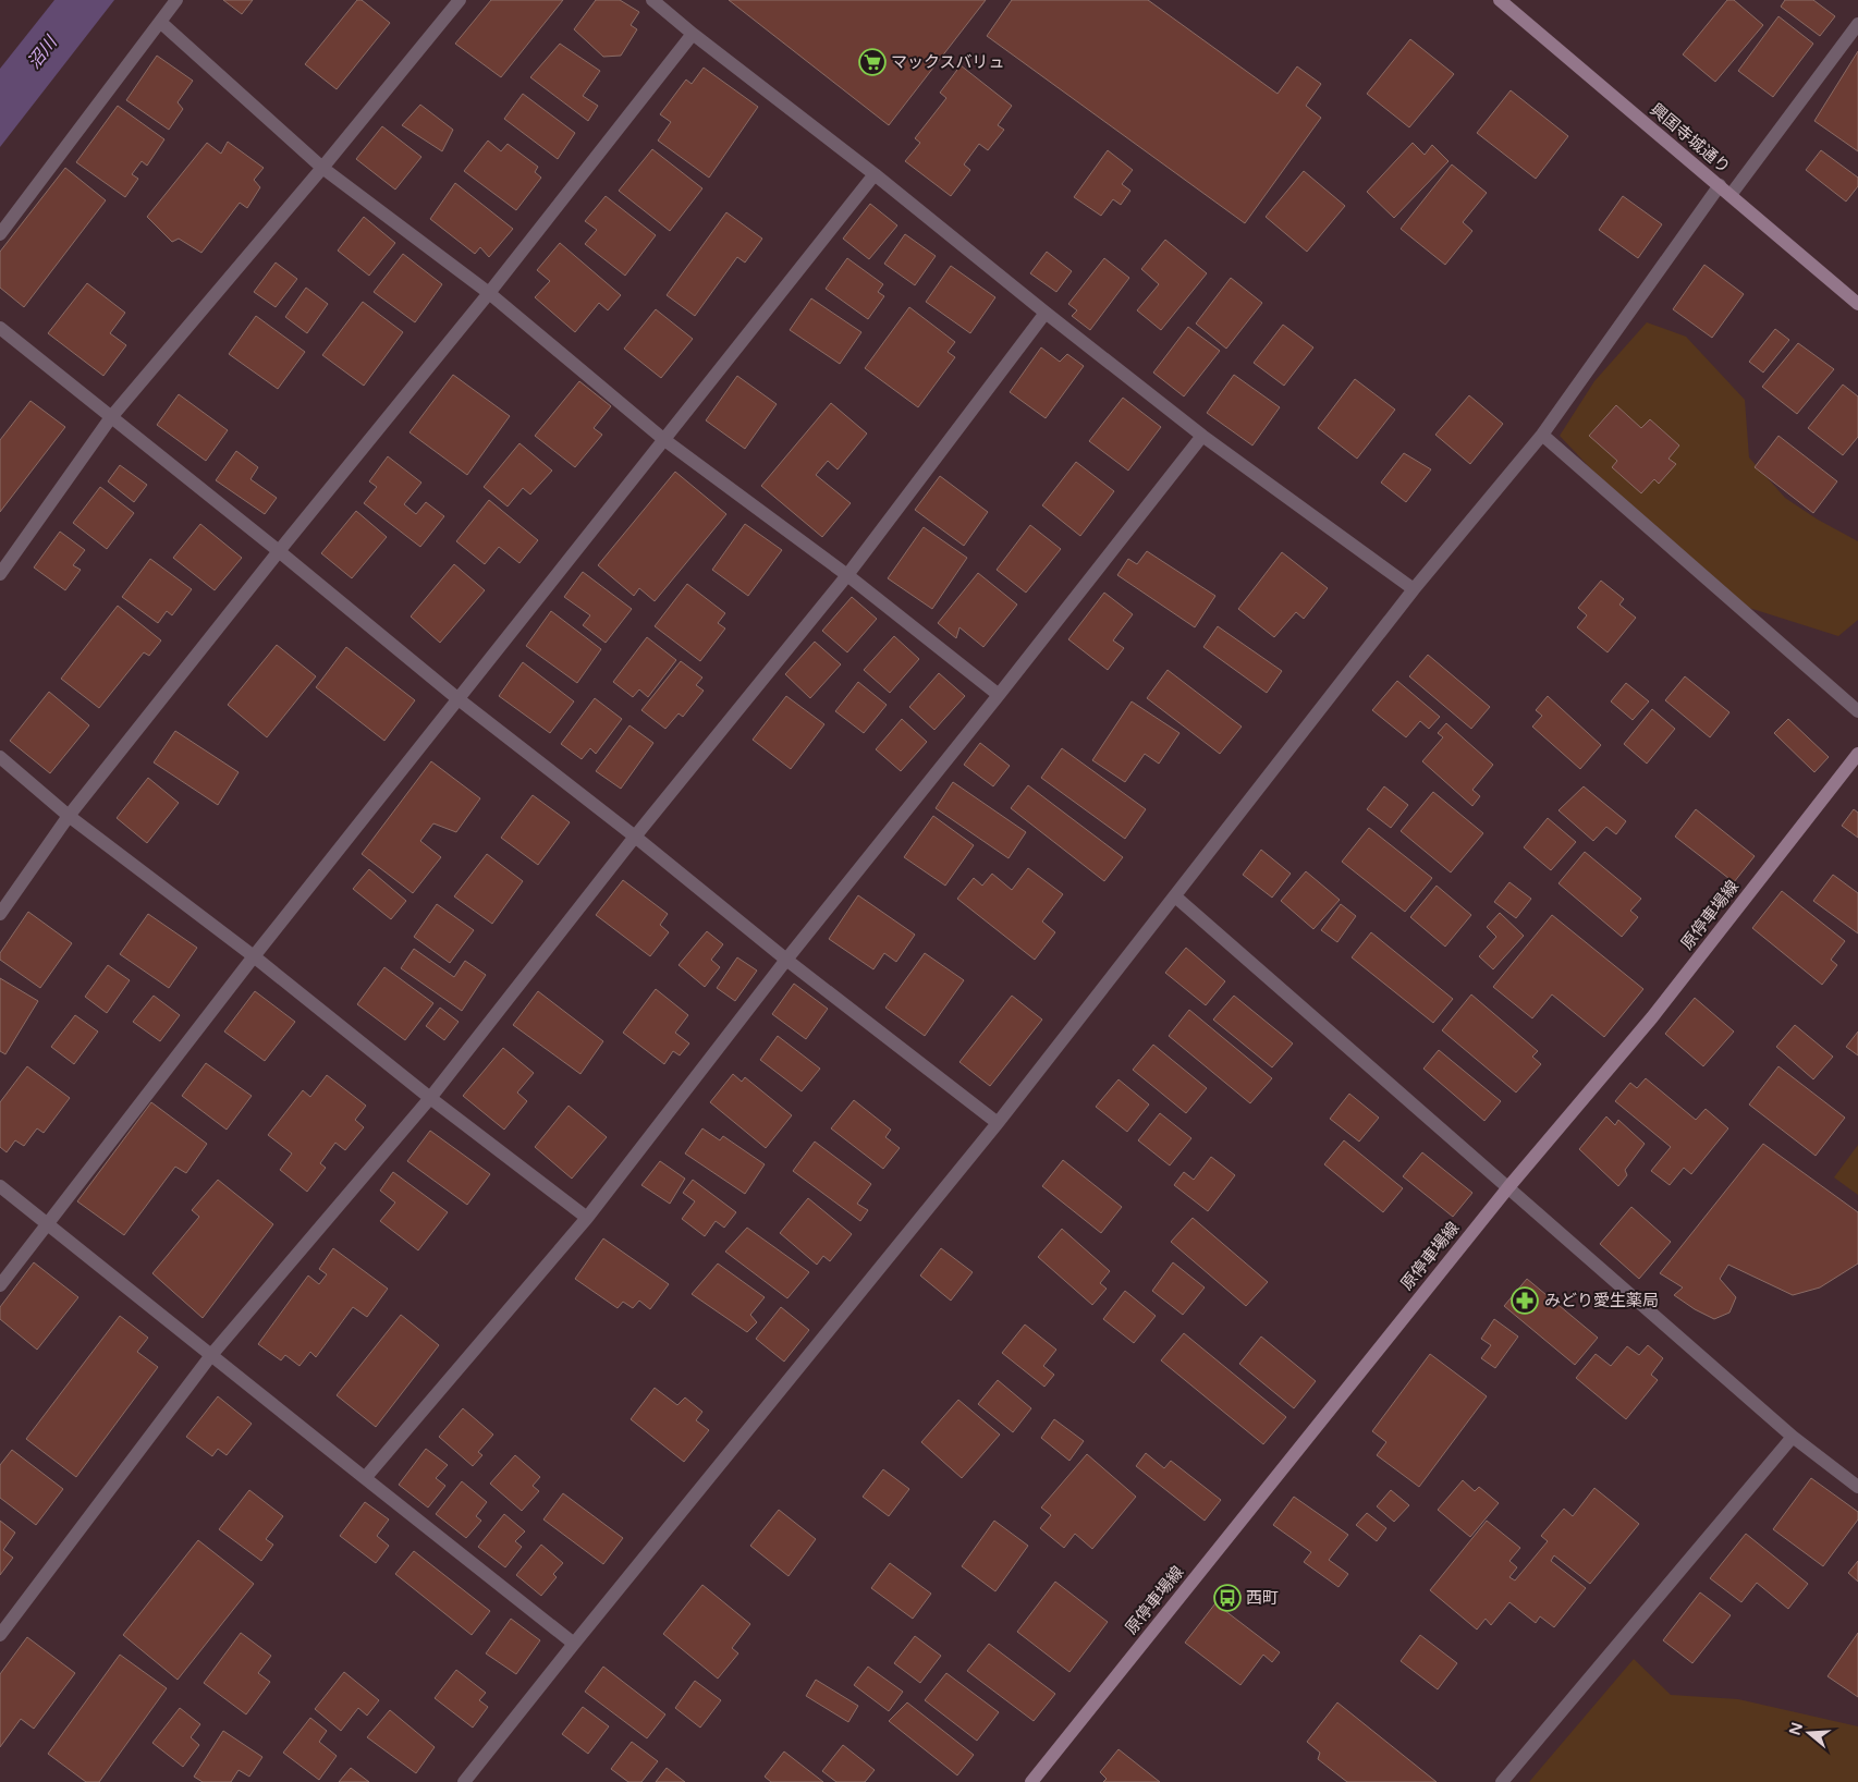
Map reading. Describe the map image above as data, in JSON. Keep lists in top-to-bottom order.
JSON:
{
  "streets": {
    "main road": ["興国寺城通り", "原停車場線"]
  },
  "water": ["沼川"],
  "places": {
    "supermarket": ["マックスバリュ"],
    "pharmacy": ["みどり愛生薬局"],
    "bus stop": ["西町"]
  },
  "north": "left"
}
